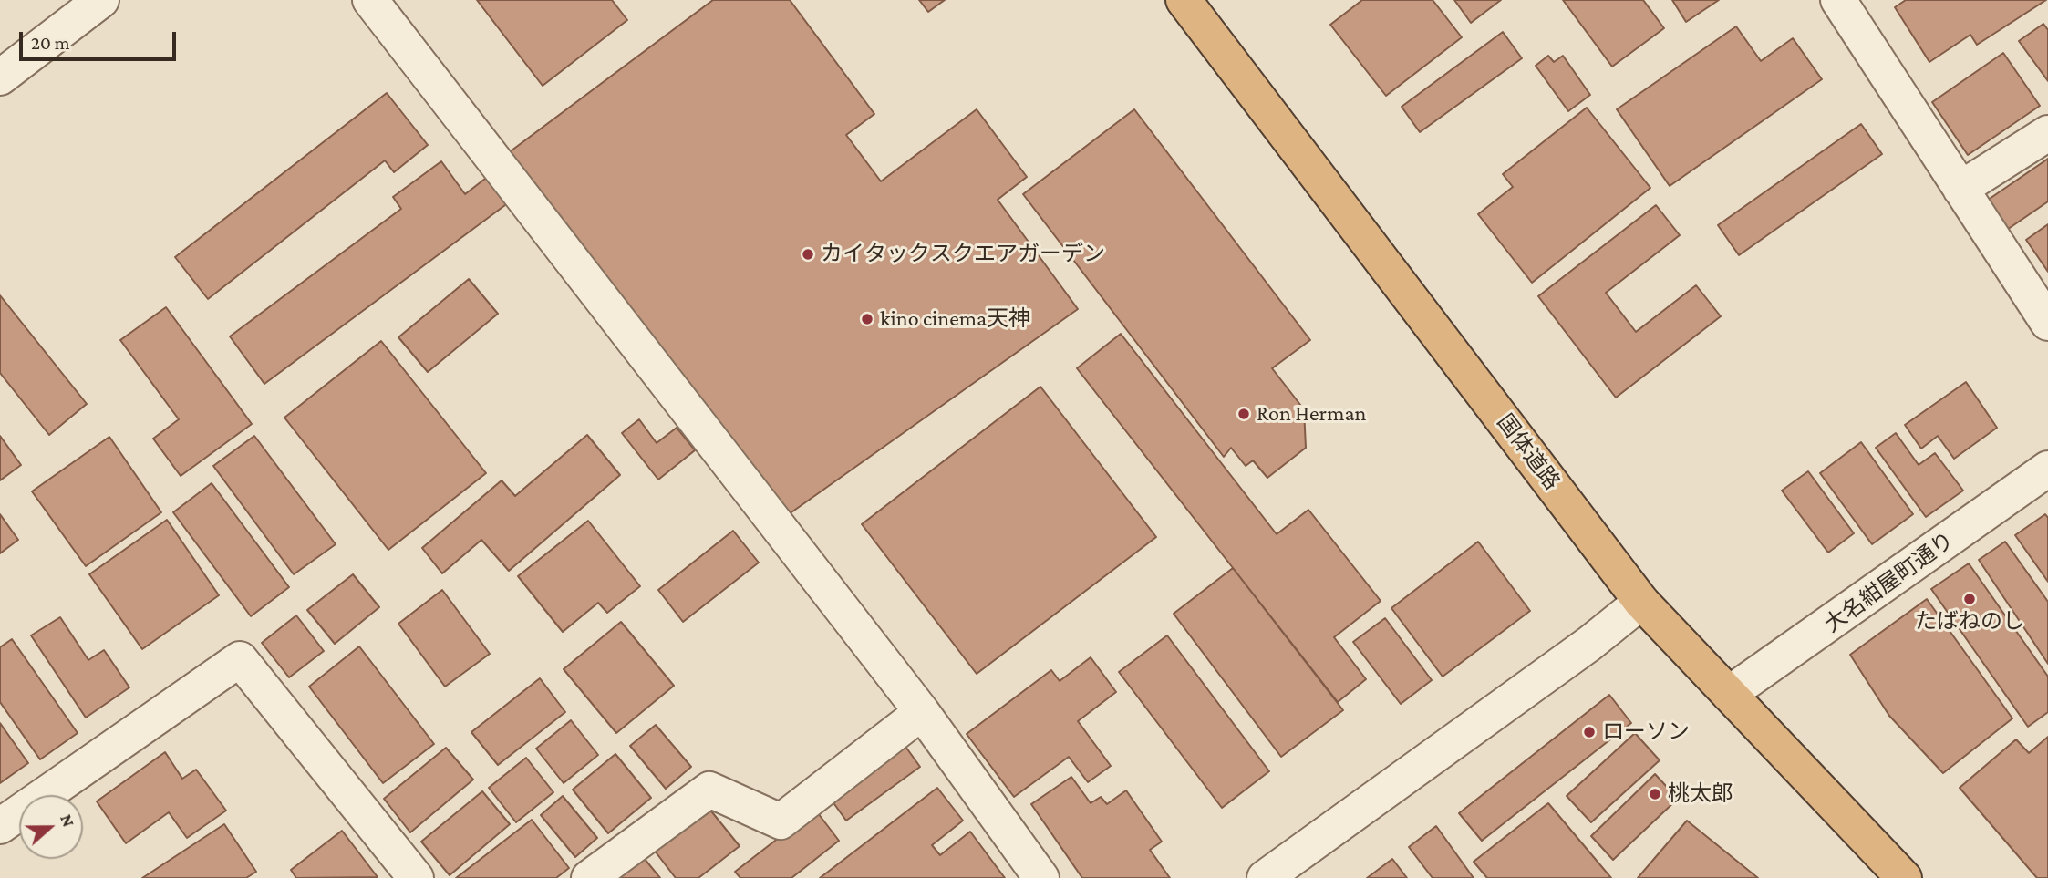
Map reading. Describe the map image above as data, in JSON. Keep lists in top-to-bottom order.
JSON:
{
  "streets": {
    "highway": ["国体道路"],
    "street": ["大名紺屋町通り"]
  },
  "crossings": [
    ["国体道路", "大名紺屋町通り"]
  ],
  "places": [
    "カイタックスクエアガーデン",
    "kino cinema天神",
    "Ron Herman",
    "たばねのし",
    "ローソン",
    "桃太郎"
  ],
  "scale_bar": "20 m",
  "north": "right"
}
